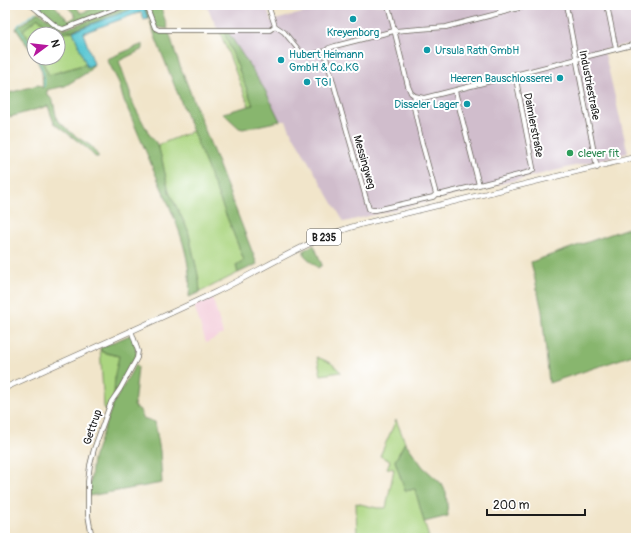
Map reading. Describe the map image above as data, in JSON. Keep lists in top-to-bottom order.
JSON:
{
  "streets": {
    "main road": ["B 235"],
    "street": [
      "Industriestraße",
      "Daimlerstraße",
      "Messingweg",
      "Gettrup"
    ]
  },
  "crossings": [
    ["Industriestraße", "B 235"],
    ["Daimlerstraße", "Messingweg"],
    ["B 235", "Gettrup"]
  ],
  "places": [
    "Kreyenborg",
    "Ursula Rath GmbH",
    "Hubert Heimann GmbH & Co.KG",
    "Heeren Bauschlosserei",
    "TGI",
    "Disseler Lager",
    "clever fit"
  ],
  "scale_bar": "200 m",
  "north": "right"
}
